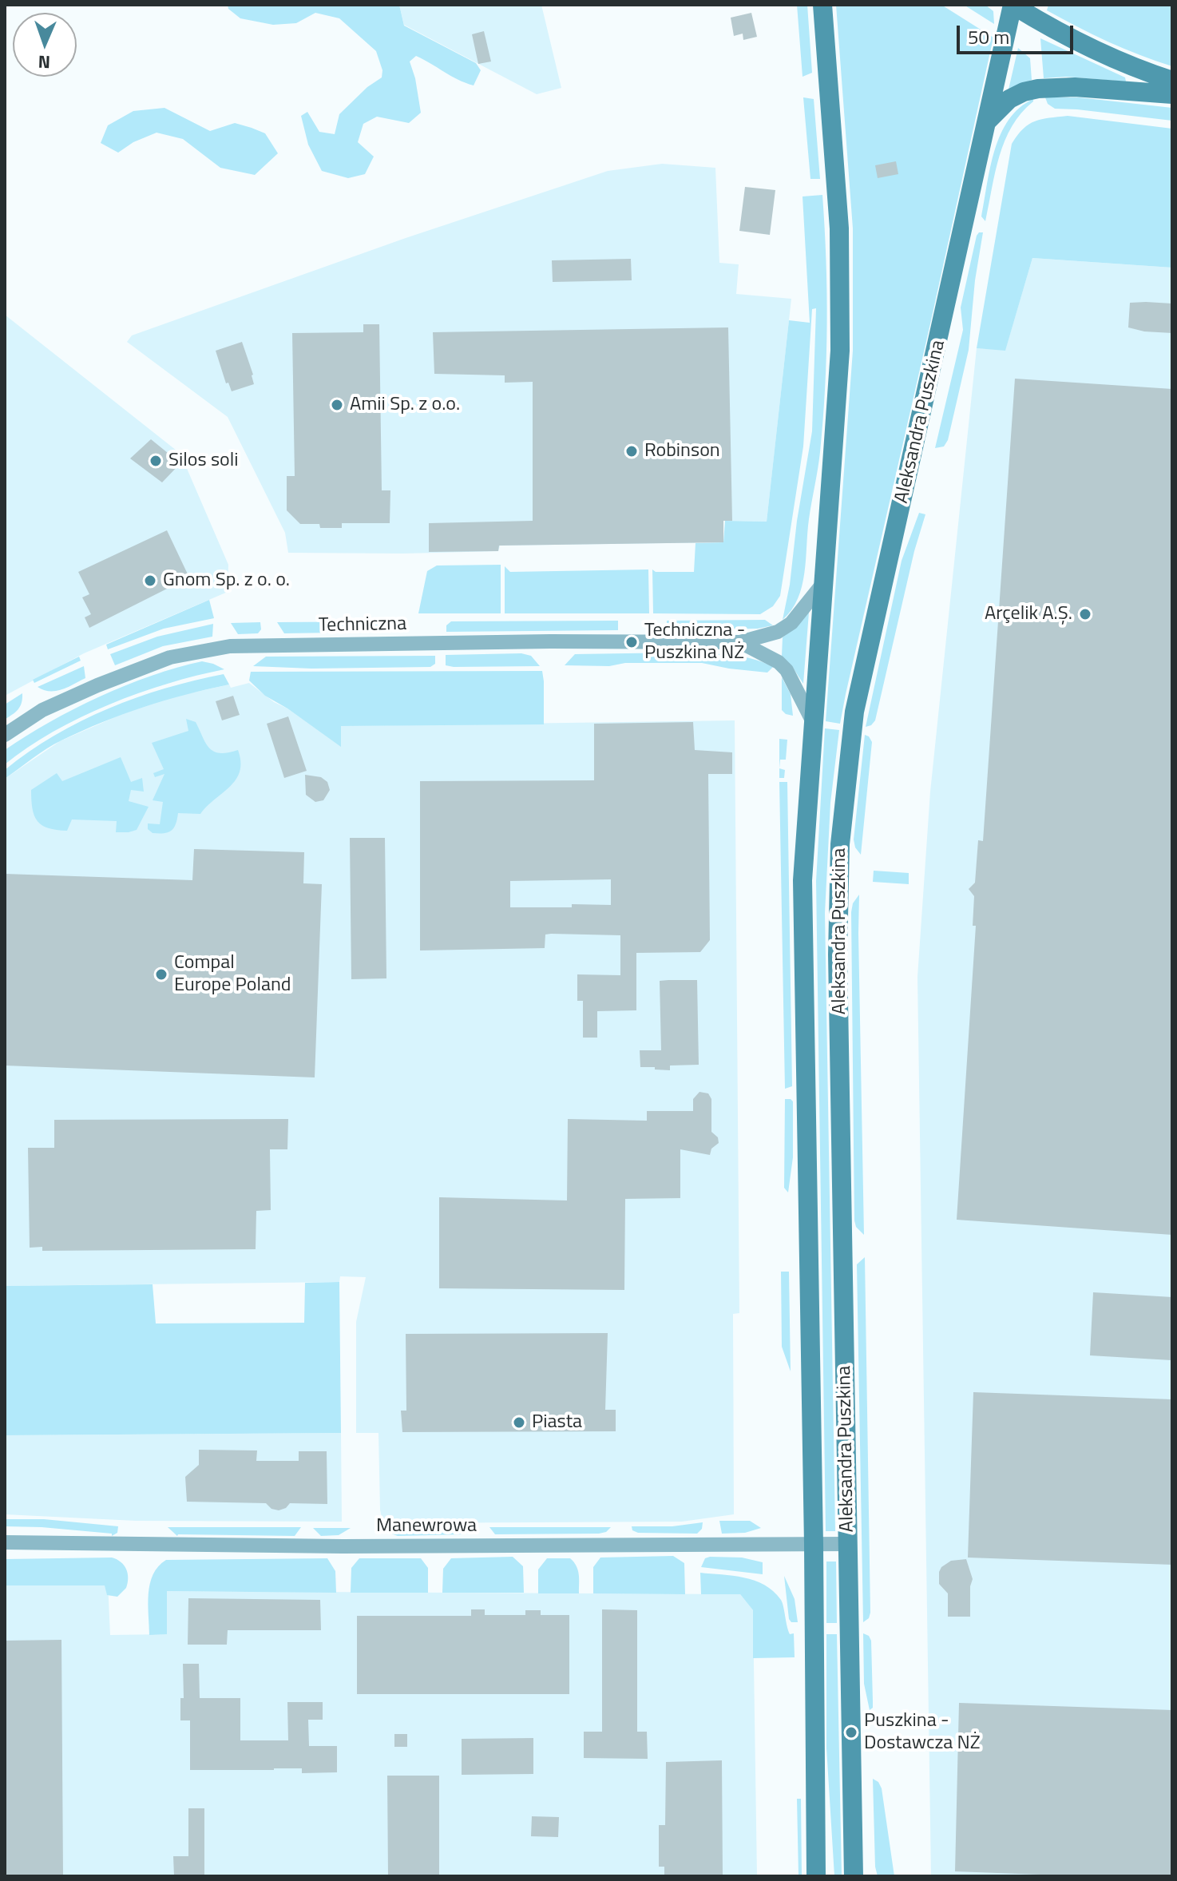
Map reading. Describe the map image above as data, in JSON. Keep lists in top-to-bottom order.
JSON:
{
  "streets": {
    "main road": ["Aleksandra Puszkina"],
    "street": ["Techniczna", "Manewrowa"]
  },
  "crossings": [
    ["Aleksandra Puszkina", "Techniczna"],
    ["Aleksandra Puszkina", "Manewrowa"]
  ],
  "places": [
    "Amii Sp. z o.o.",
    "Robinson",
    "Silos soli",
    "Gnom Sp. z o. o.",
    "Arçelik A.Ş.",
    "Techniczna - Puszkina NŻ",
    "Compal Europe Poland",
    "Piasta",
    "Puszkina - Dostawcza NŻ"
  ],
  "scale_bar": "50 m",
  "north": "bottom"
}
